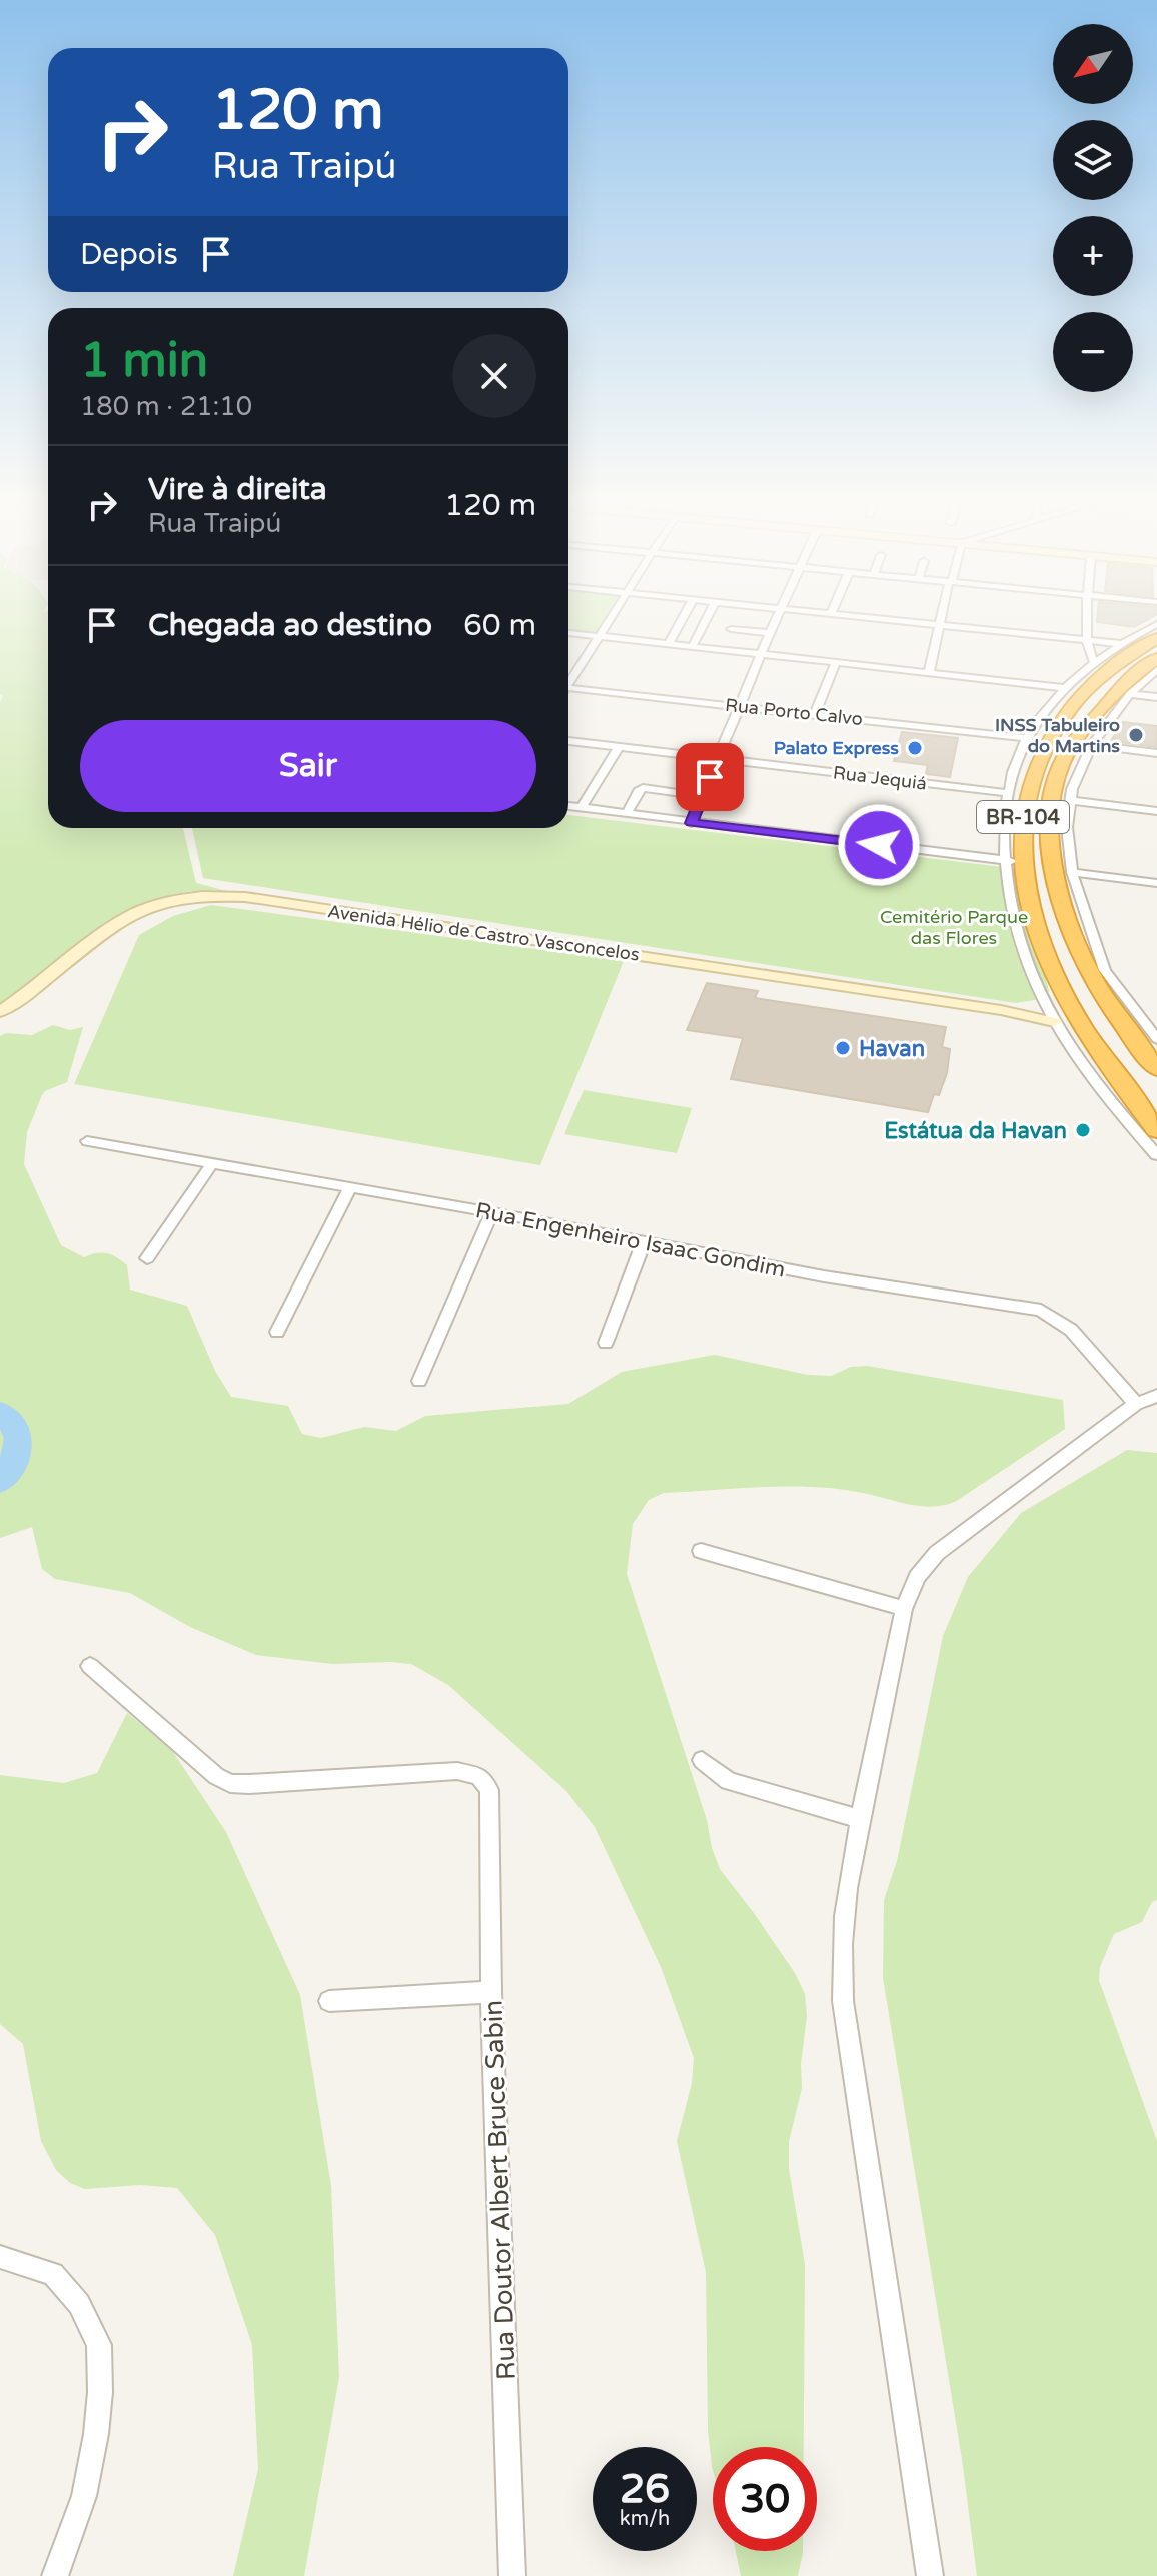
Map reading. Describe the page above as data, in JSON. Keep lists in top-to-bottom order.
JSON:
{
  "streets": {
    "highway": ["BR-104"],
    "street": [
      "Rua Porto Calvo",
      "Rua Jequiá",
      "Avenida Hélio de Castro Vasconcelos",
      "Rua Engenheiro Isaac Gondim",
      "Rua Doutor Albert Bruce Sabin"
    ]
  },
  "parks": ["Cemitério Parque das Flores"],
  "places": [
    "INSS Tabuleiro do Martins",
    "Palato Express",
    "Havan",
    "Estátua da Havan"
  ],
  "north": "bottom left",
  "page": {
    "map_buttons": ["+", "−"],
    "turn": ["120 m", "Rua Traipú"],
    "then": "Depois",
    "heading": ["1 min", "180 m · 21:10"],
    "list": [
      {
        "name": "Vire à direita",
        "note": "Rua Traipú",
        "value": "120 m"
      },
      {
        "name": "Chegada ao destino",
        "value": "60 m"
      }
    ],
    "buttons": "Sair",
    "speed": "26 km/h",
    "limit": "30"
  }
}
